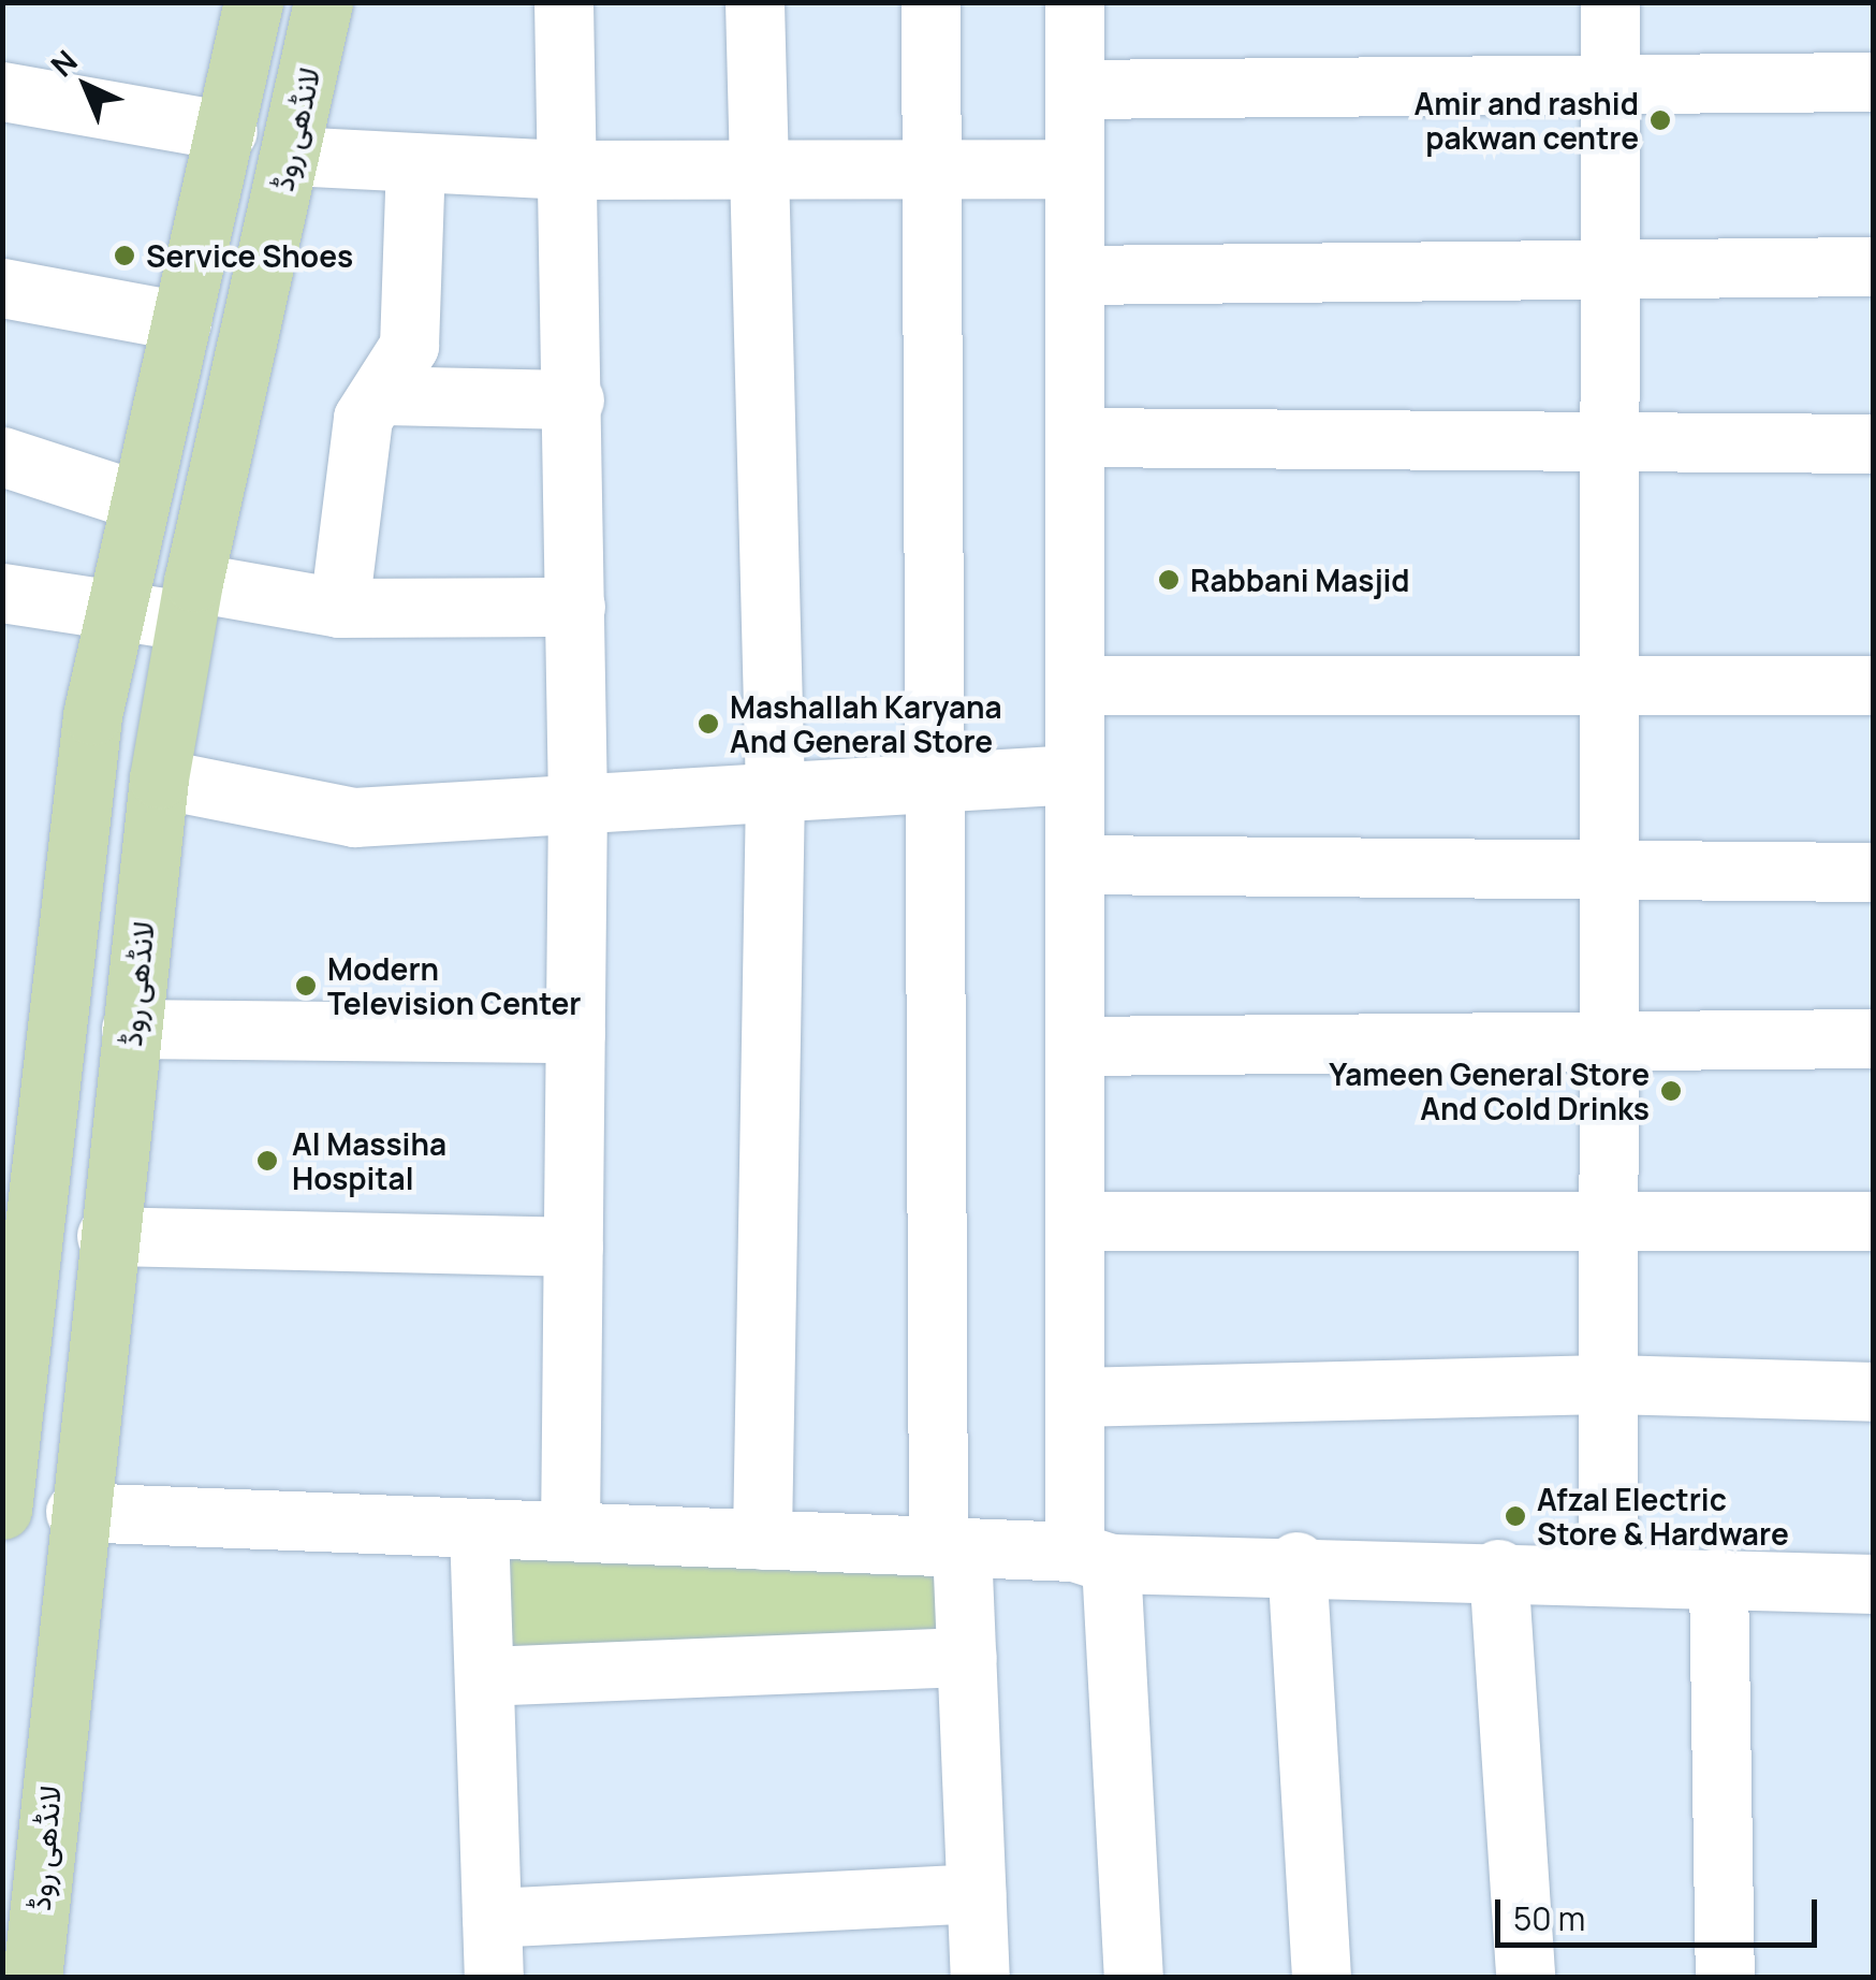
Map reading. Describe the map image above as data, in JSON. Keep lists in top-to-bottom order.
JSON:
{
  "streets": {
    "main road": ["لانڈھی روڈ"]
  },
  "places": [
    "Amir and rashid pakwan centre",
    "Service Shoes",
    "Rabbani Masjid",
    "Mashallah Karyana And General Store",
    "Modern Television Center",
    "Yameen General Store And Cold Drinks",
    "Al Massiha Hospital",
    "Afzal Electric Store & Hardware"
  ],
  "scale_bar": "50 m",
  "north": "top left"
}
